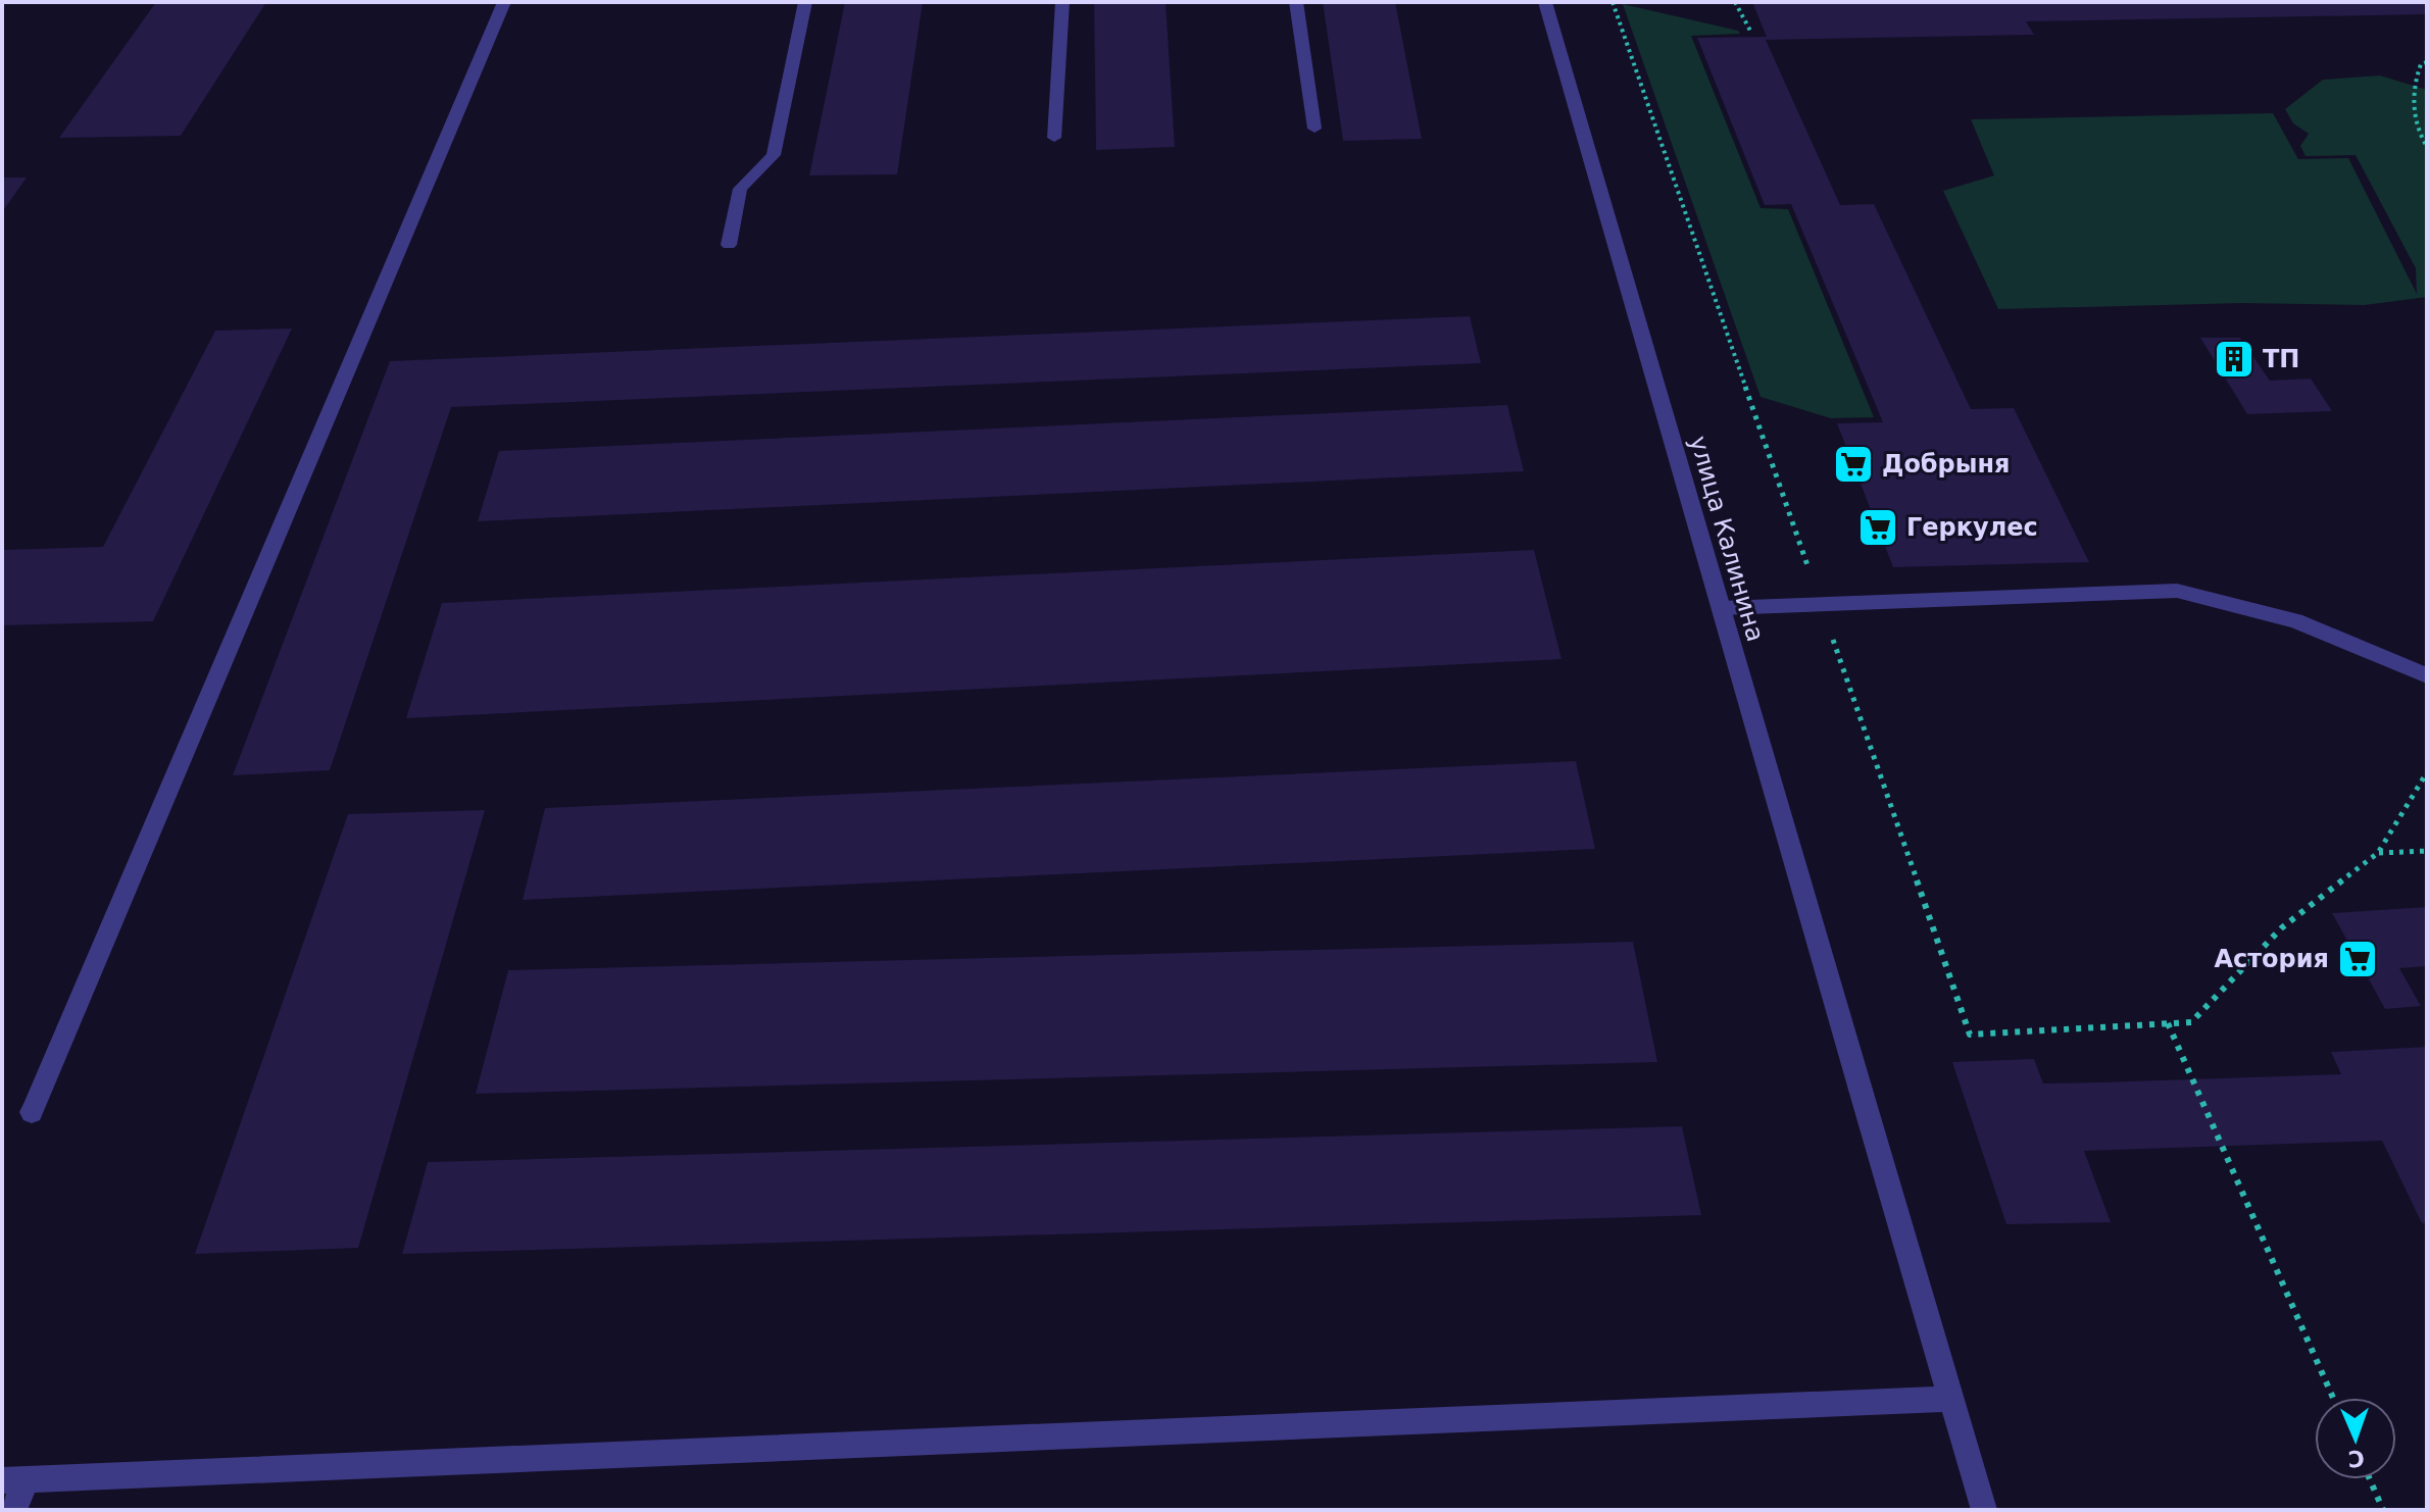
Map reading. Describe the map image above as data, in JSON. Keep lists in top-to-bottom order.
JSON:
{
  "streets": {
    "street": ["улица Калинина"]
  },
  "places": {
    "building": ["ТП"],
    "supermarket": ["Добрыня", "Геркулес", "Астория"]
  },
  "north": "bottom"
}
